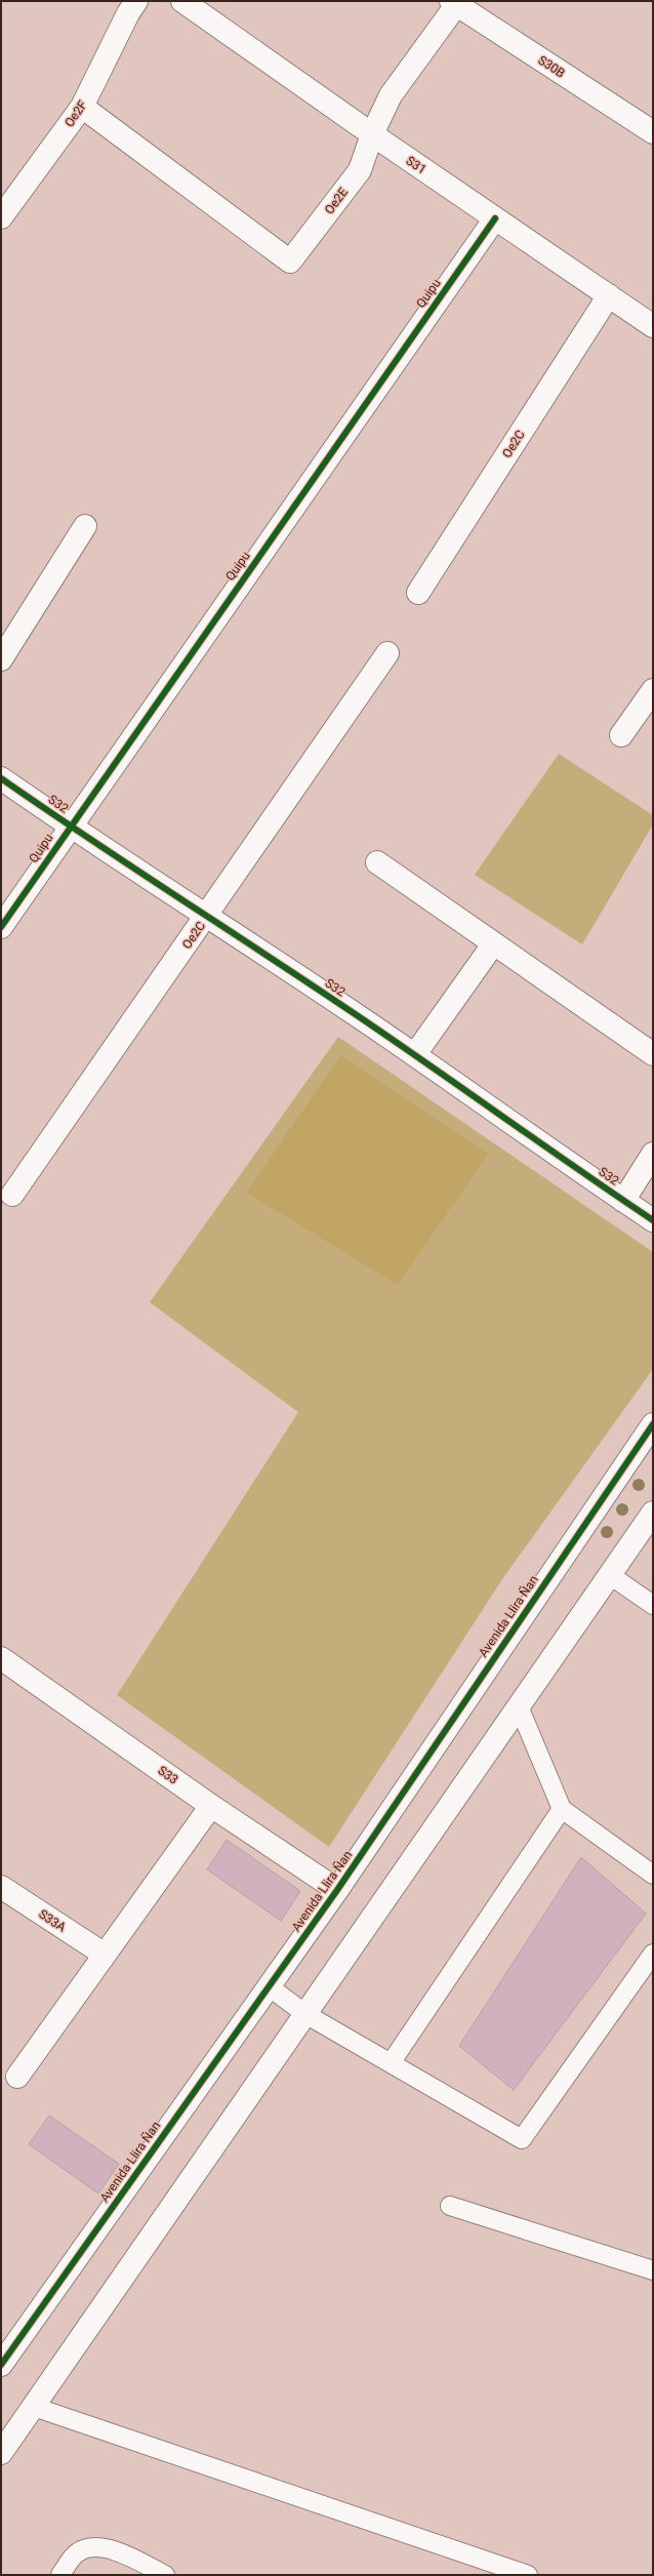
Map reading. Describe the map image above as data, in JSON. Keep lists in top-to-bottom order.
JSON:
{
  "streets": {
    "street": [
      "S30B",
      "Oe2F",
      "S31",
      "Oe2E",
      "Quipu",
      "Oe2C",
      "S32",
      "Avenida Llira Ñan",
      "S33",
      "S33A"
    ]
  },
  "crossings": [
    ["S30B", "Oe2E"],
    ["Oe2F", "Oe2E"],
    ["S31", "Oe2E"],
    ["S31", "Quipu"],
    ["S31", "Oe2C"],
    ["Quipu", "S32"],
    ["Oe2C", "S32"],
    ["Avenida Llira Ñan", "S33"]
  ]
}
